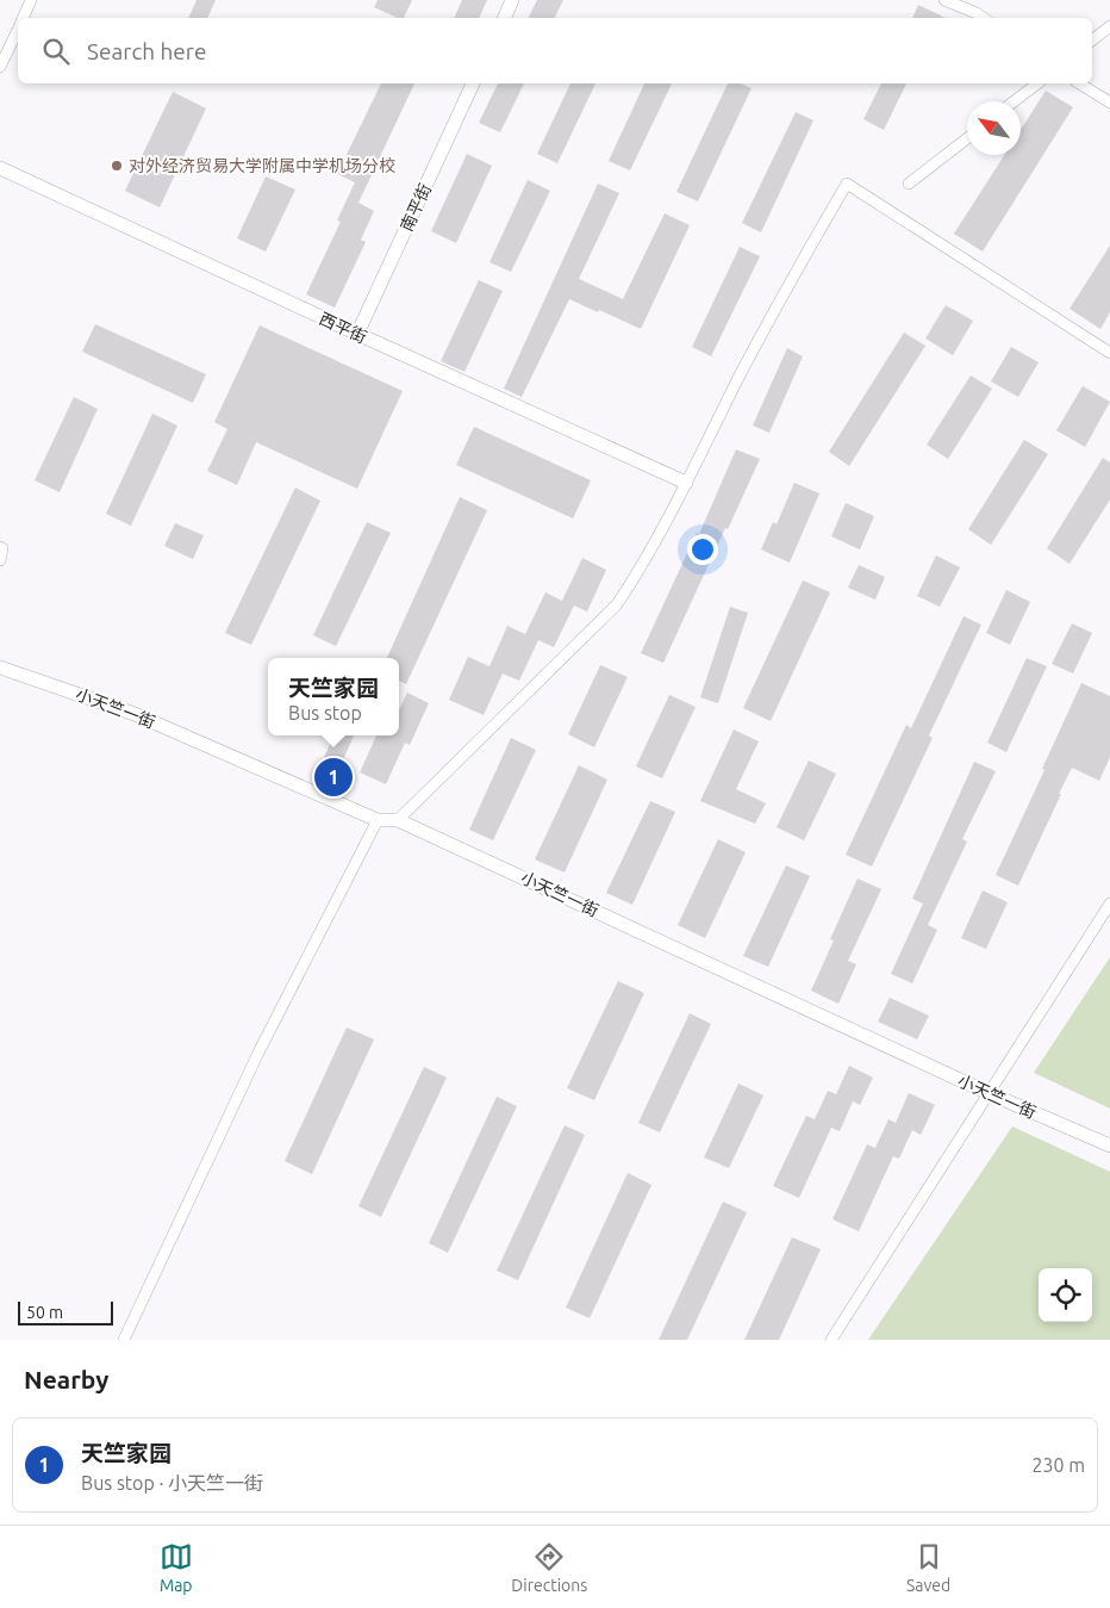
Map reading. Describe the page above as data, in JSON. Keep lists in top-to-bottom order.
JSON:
{
  "streets": {
    "street": ["南平街", "西平街", "小天竺一街"]
  },
  "crossings": [
    ["南平街", "西平街"]
  ],
  "places": ["对外经济贸易大学附属中学机场分校"],
  "scale_bar": "50 m",
  "north": "top left",
  "page": {
    "search": "Search here",
    "popup": ["天竺家园", "Bus stop"],
    "pins": "1",
    "scale": "50 m",
    "heading": "Nearby",
    "list": [
      {
        "mark": "1",
        "name": "天竺家园",
        "note": "Bus stop · 小天竺一街",
        "value": "230 m"
      }
    ],
    "nav": ["Map", "Directions", "Saved"]
  }
}
